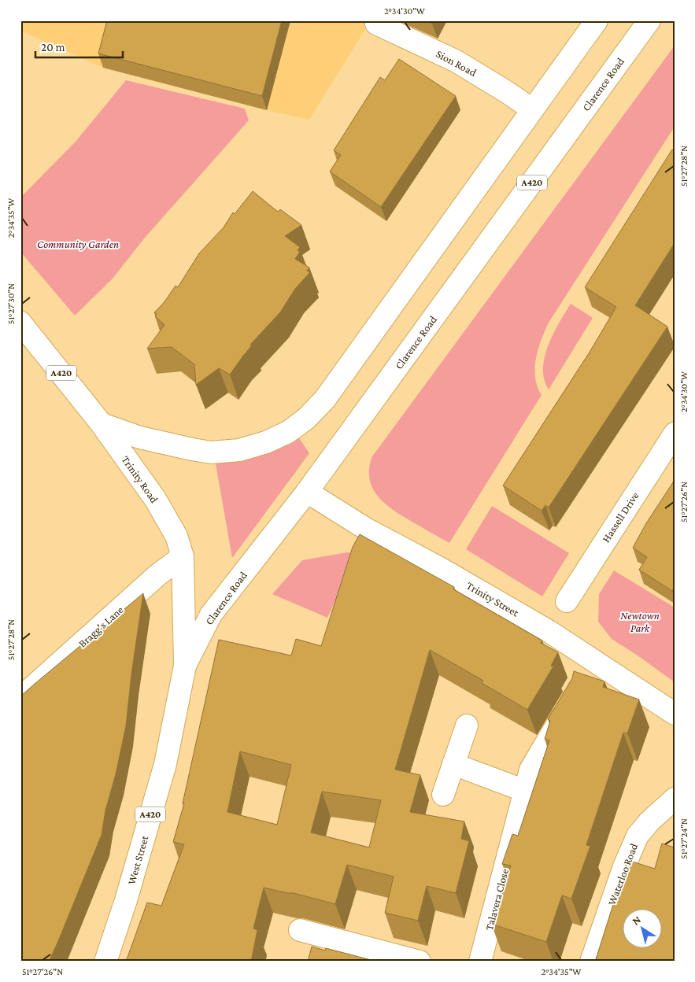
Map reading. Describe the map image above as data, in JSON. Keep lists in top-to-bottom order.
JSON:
{
  "streets": {
    "main road": [
      "Sion Road",
      "Clarence Road",
      "A420",
      "Trinity Road",
      "Hassell Drive",
      "Trinity Street",
      "Bragg's Lane",
      "West Street",
      "Waterloo Road",
      "Talavera Close"
    ]
  },
  "crossings": [
    ["Clarence Road", "Trinity Road"],
    ["Clarence Road", "Trinity Street"],
    ["Clarence Road", "West Street"],
    ["Trinity Road", "Bragg's Lane"],
    ["Trinity Road", "West Street"]
  ],
  "parks": ["Community Garden", "Newtown Park"],
  "scale_bar": "20 m",
  "north": "top left",
  "coordinates": [
    "2°34'30\"W",
    "51°27'28\"N",
    "2°34'35\"W",
    "51°27'30\"N",
    "51°27'26\"N",
    "51°27'24\"N"
  ]
}
